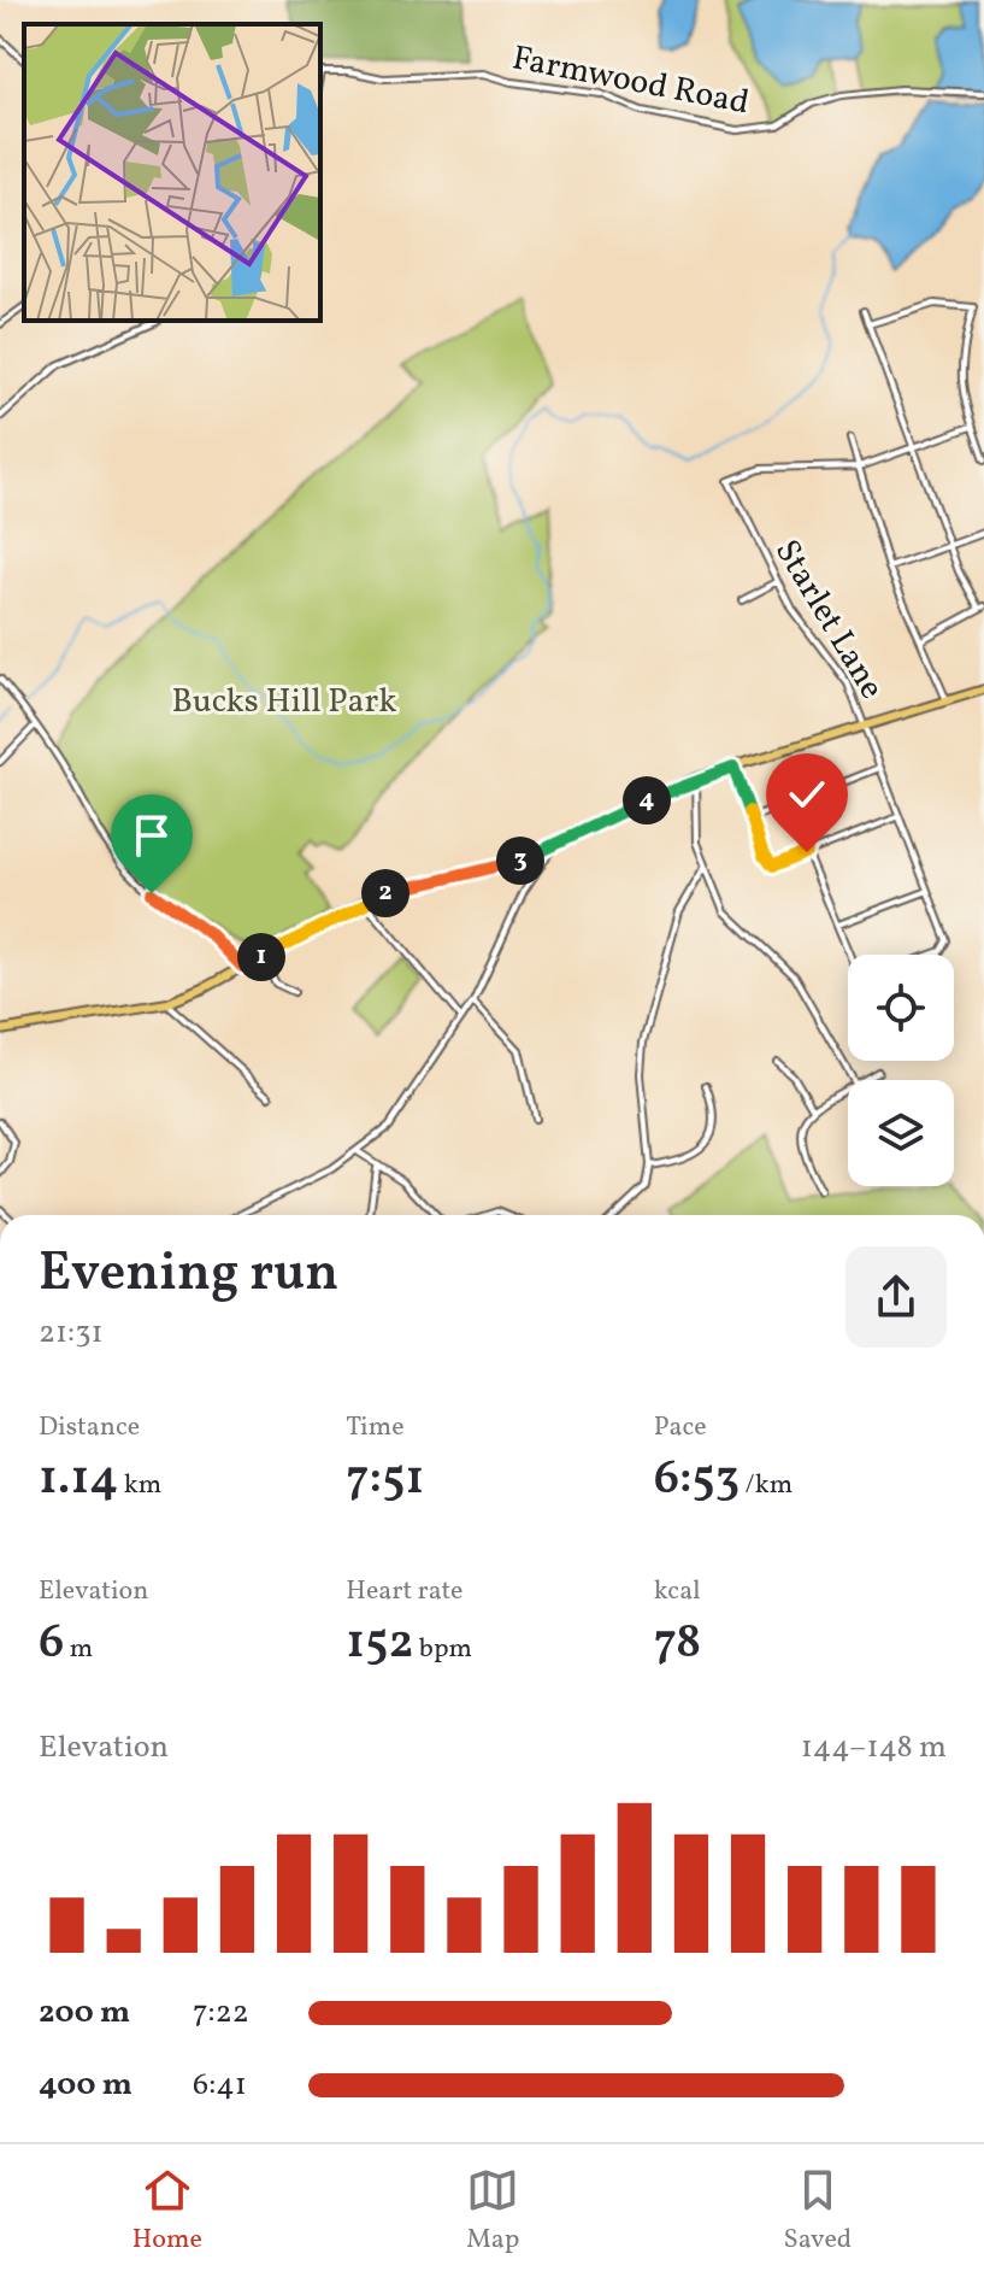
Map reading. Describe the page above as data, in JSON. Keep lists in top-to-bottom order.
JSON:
{
  "streets": {
    "street": ["Farmwood Road", "Starlet Lane"]
  },
  "parks": ["Bucks Hill Park"],
  "page": {
    "pins": [
      "4",
      "3",
      "2",
      "1"
    ],
    "heading": ["Evening run", "21:31"],
    "stats": [
      ["Distance", "1.14 km"],
      ["Time", "7:51"],
      ["Pace", "6:53 /km"],
      ["Elevation", "6 m"],
      ["Heart rate", "152 bpm"],
      ["kcal", "78"]
    ],
    "chart": ["Elevation", "144–148 m"],
    "list": [
      {
        "name": "200 m",
        "note": "7:22"
      },
      {
        "name": "400 m",
        "note": "6:41"
      }
    ],
    "tabs": ["Home", "Map", "Saved"]
  }
}
